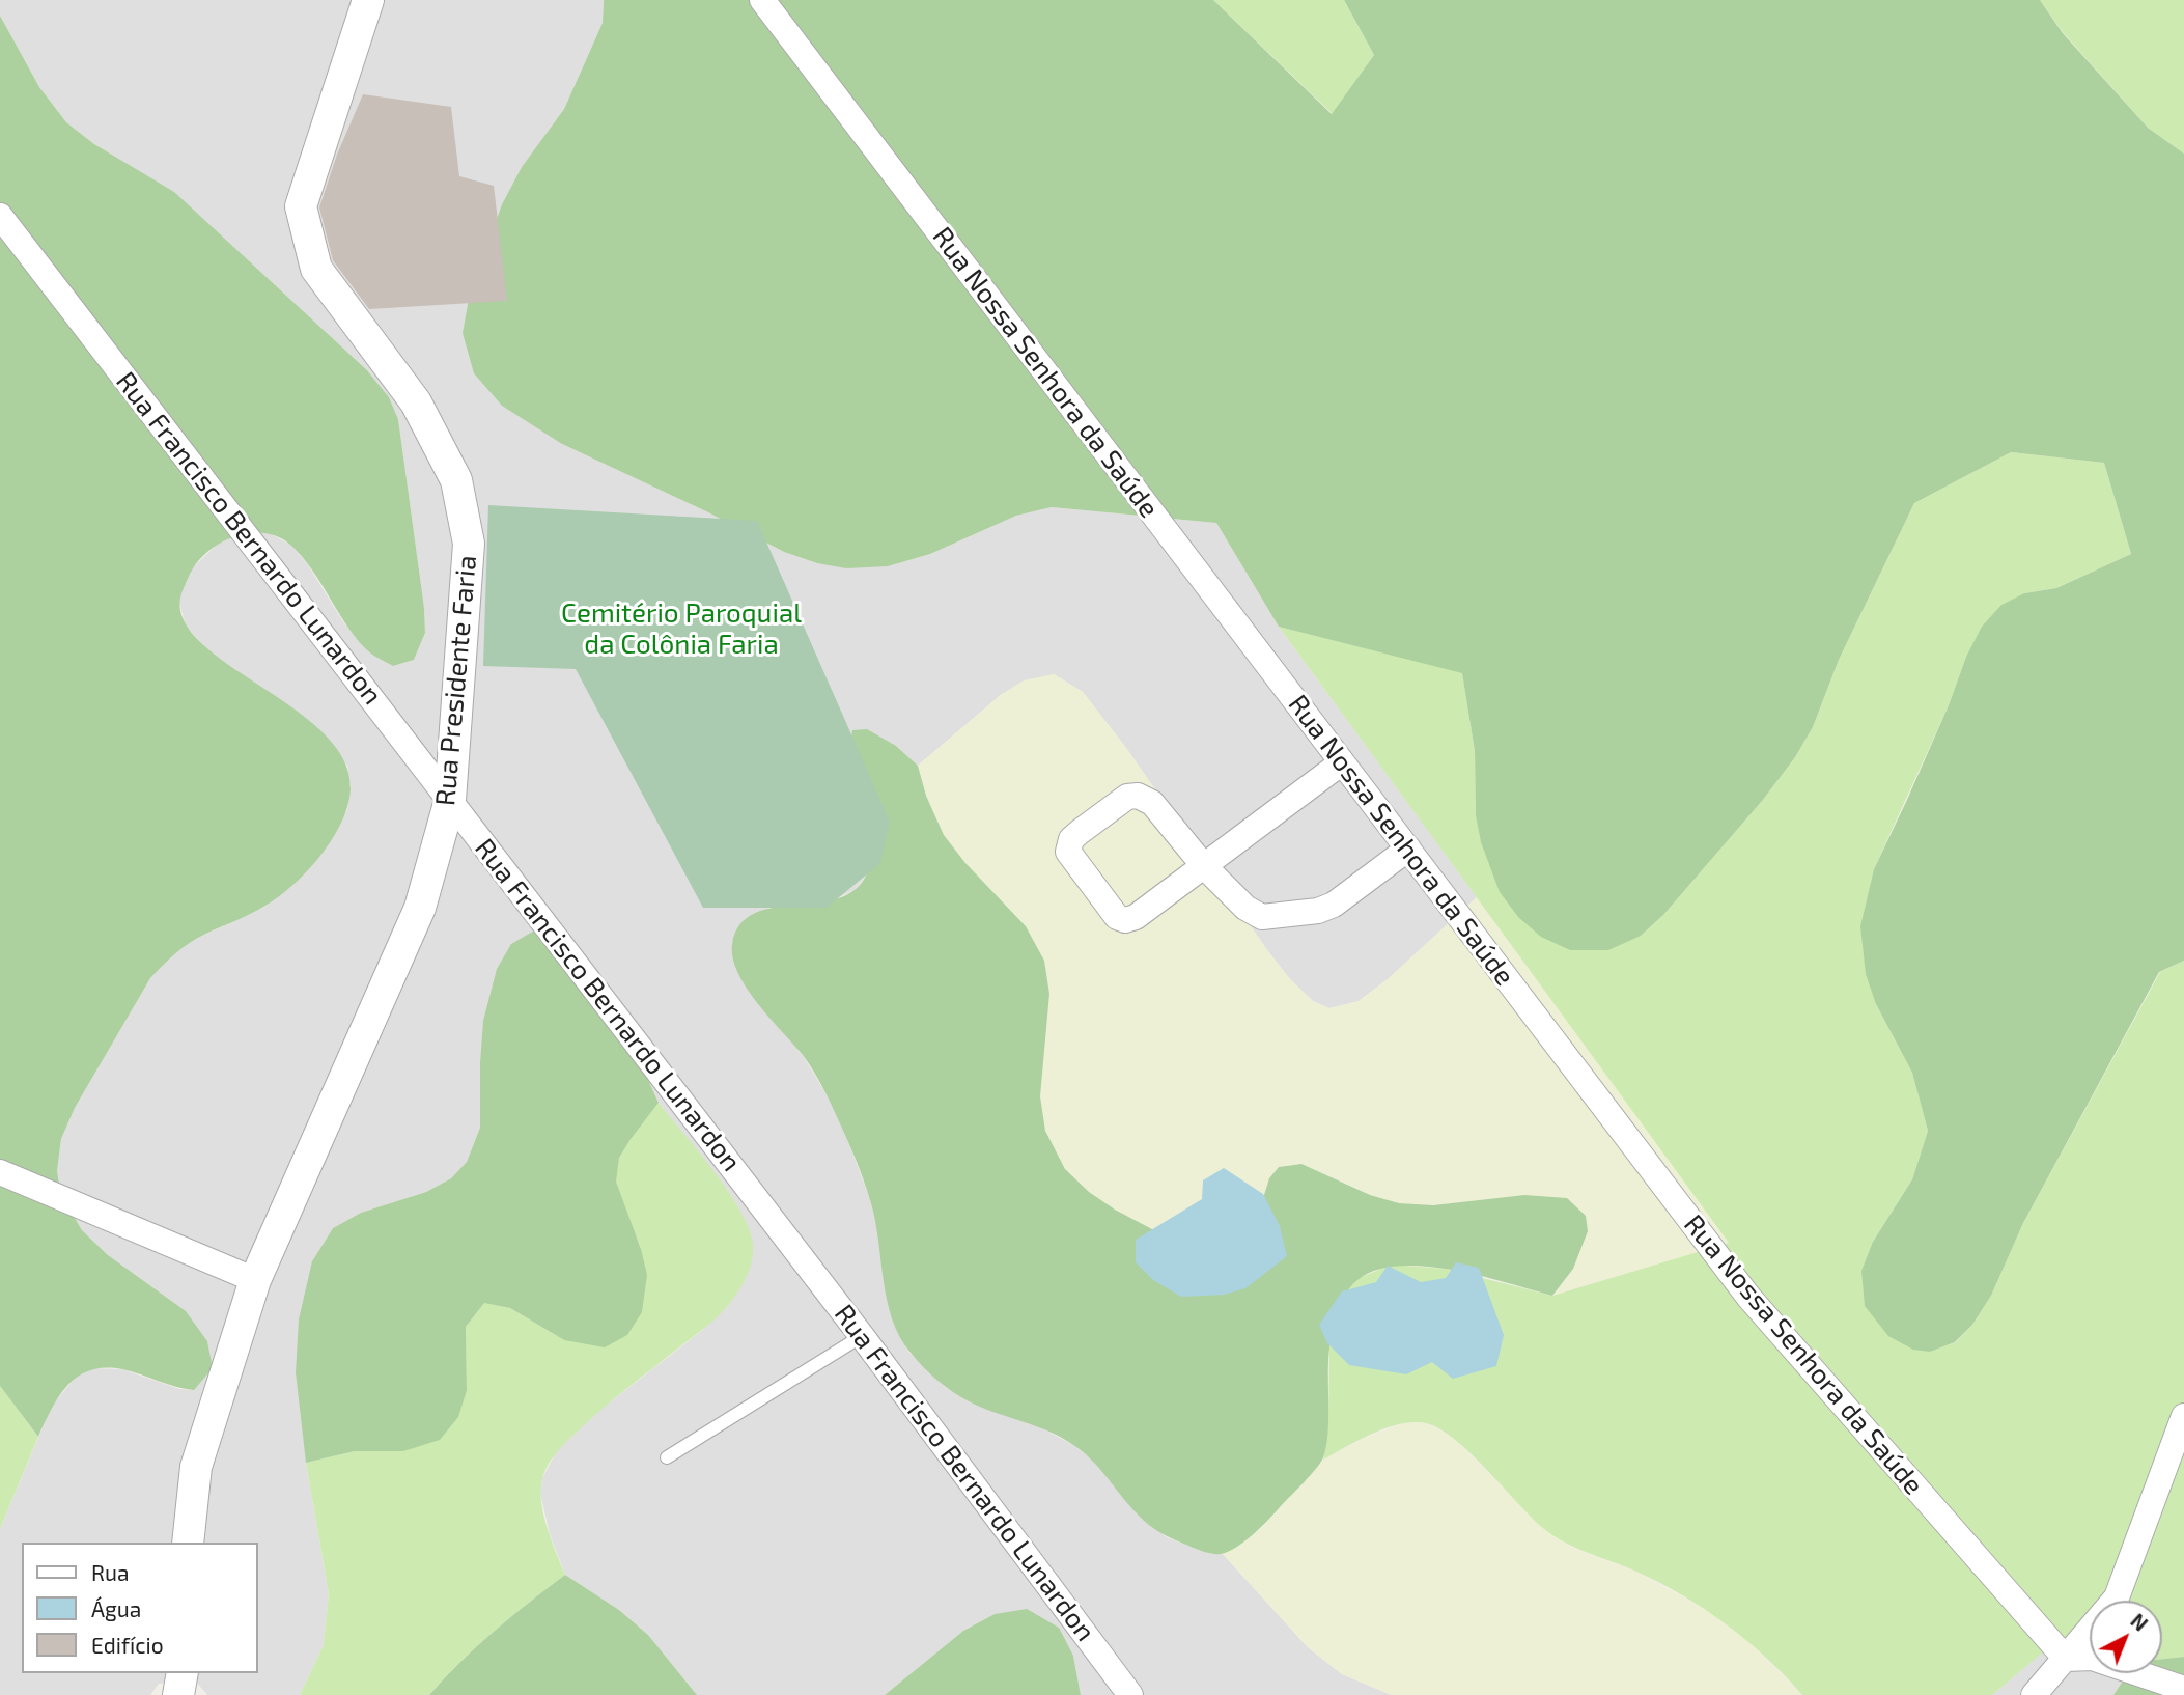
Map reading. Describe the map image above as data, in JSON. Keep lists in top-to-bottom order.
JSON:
{
  "streets": {
    "street": ["Rua Nossa Senhora da Saúde", "Rua Francisco Bernardo Lunardon", "Rua Presidente Faria"]
  },
  "crossings": [
    ["Rua Francisco Bernardo Lunardon", "Rua Presidente Faria"]
  ],
  "parks": ["Cemitério Paroquial da Colônia Faria"],
  "legend": ["Rua", "Água", "Edifício"],
  "north": "top right"
}
